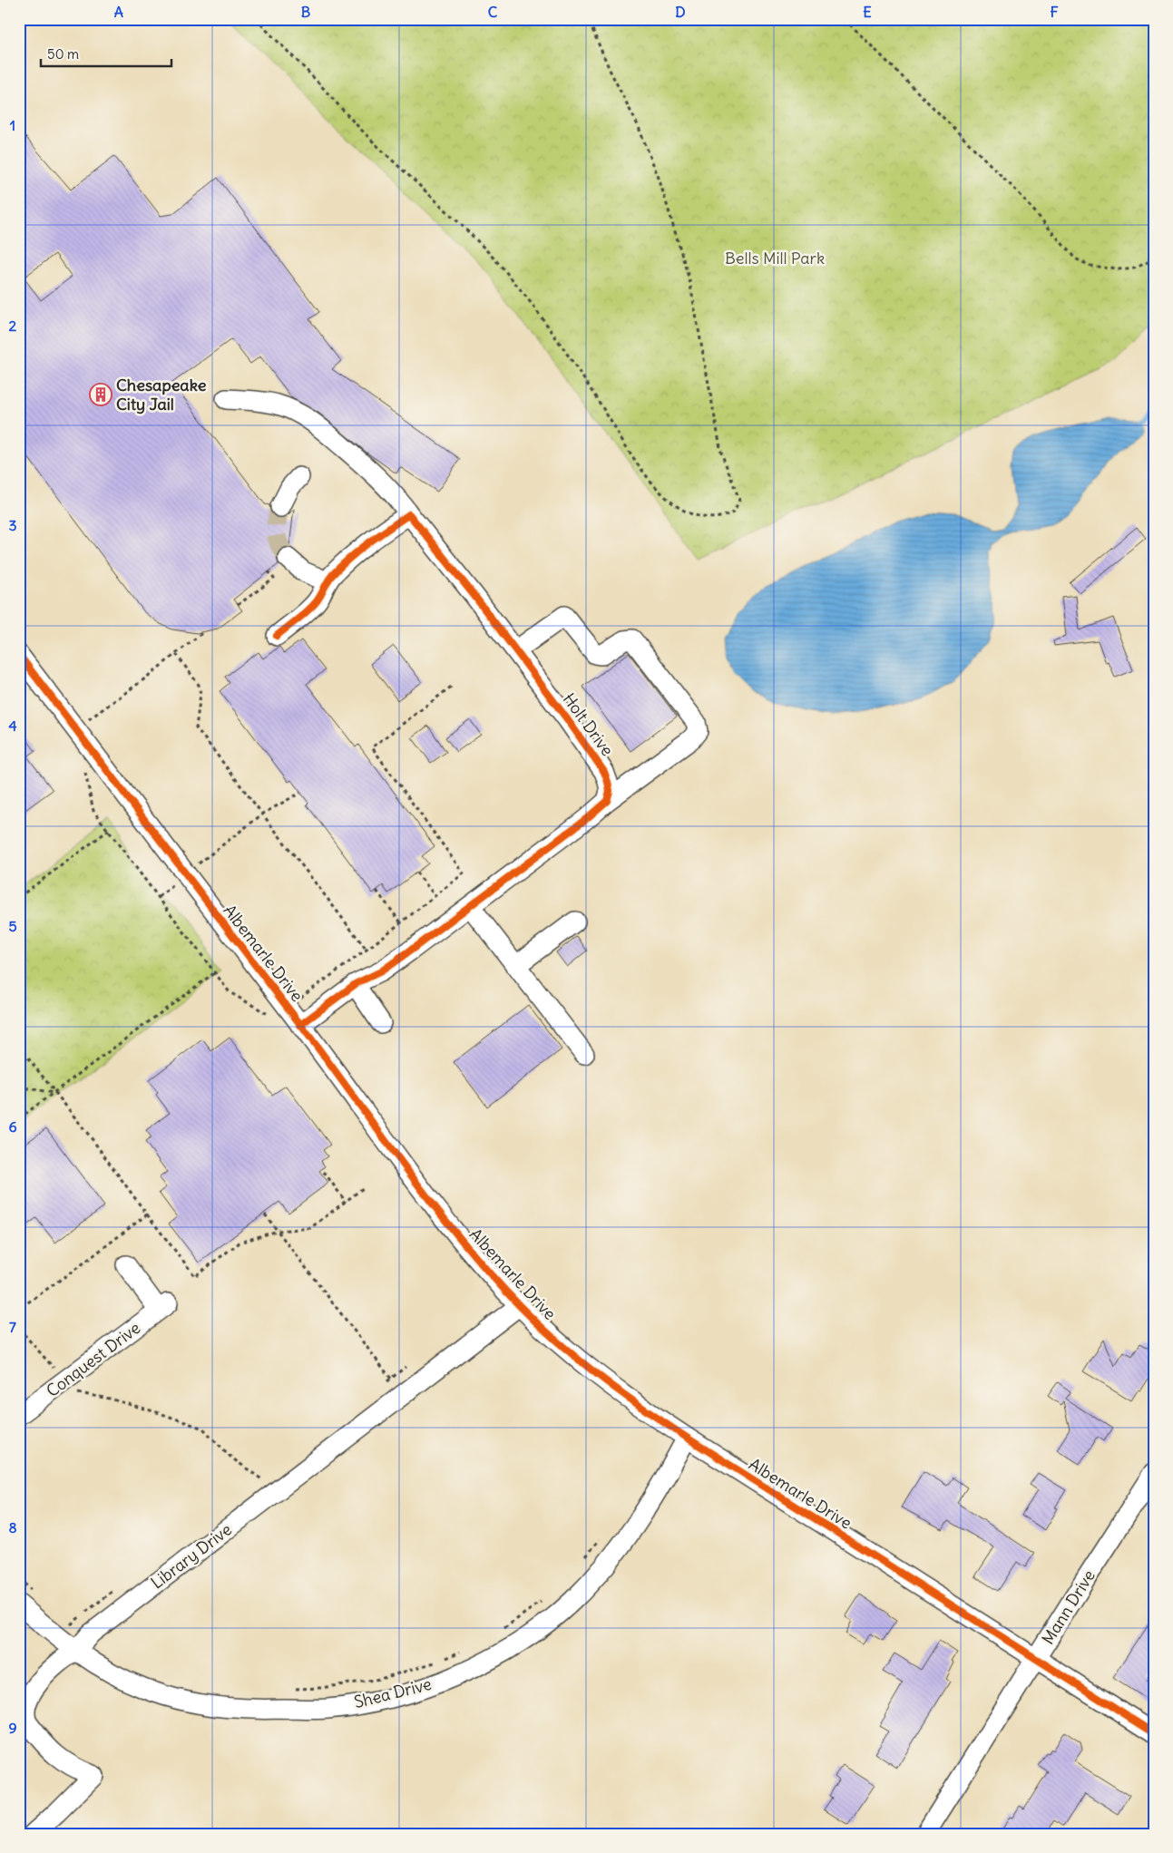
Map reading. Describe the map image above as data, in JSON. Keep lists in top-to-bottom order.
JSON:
{
  "streets": {
    "street": [
      "Holt Drive",
      "Albemarle Drive",
      "Conquest Drive",
      "Library Drive",
      "Mann Drive",
      "Shea Drive"
    ]
  },
  "crossings": [
    ["Albemarle Drive", "Library Drive"],
    ["Albemarle Drive", "Mann Drive"],
    ["Albemarle Drive", "Shea Drive"],
    ["Library Drive", "Shea Drive"]
  ],
  "parks": ["Bells Mill Park"],
  "places": {
    "building": ["Chesapeake City Jail"]
  },
  "scale_bar": "50 m",
  "grid": {
    "columns": [
      "A",
      "B",
      "C",
      "D",
      "E",
      "F"
    ],
    "rows": [
      "1",
      "2",
      "3",
      "4",
      "5",
      "6",
      "7",
      "8",
      "9"
    ]
  }
}
